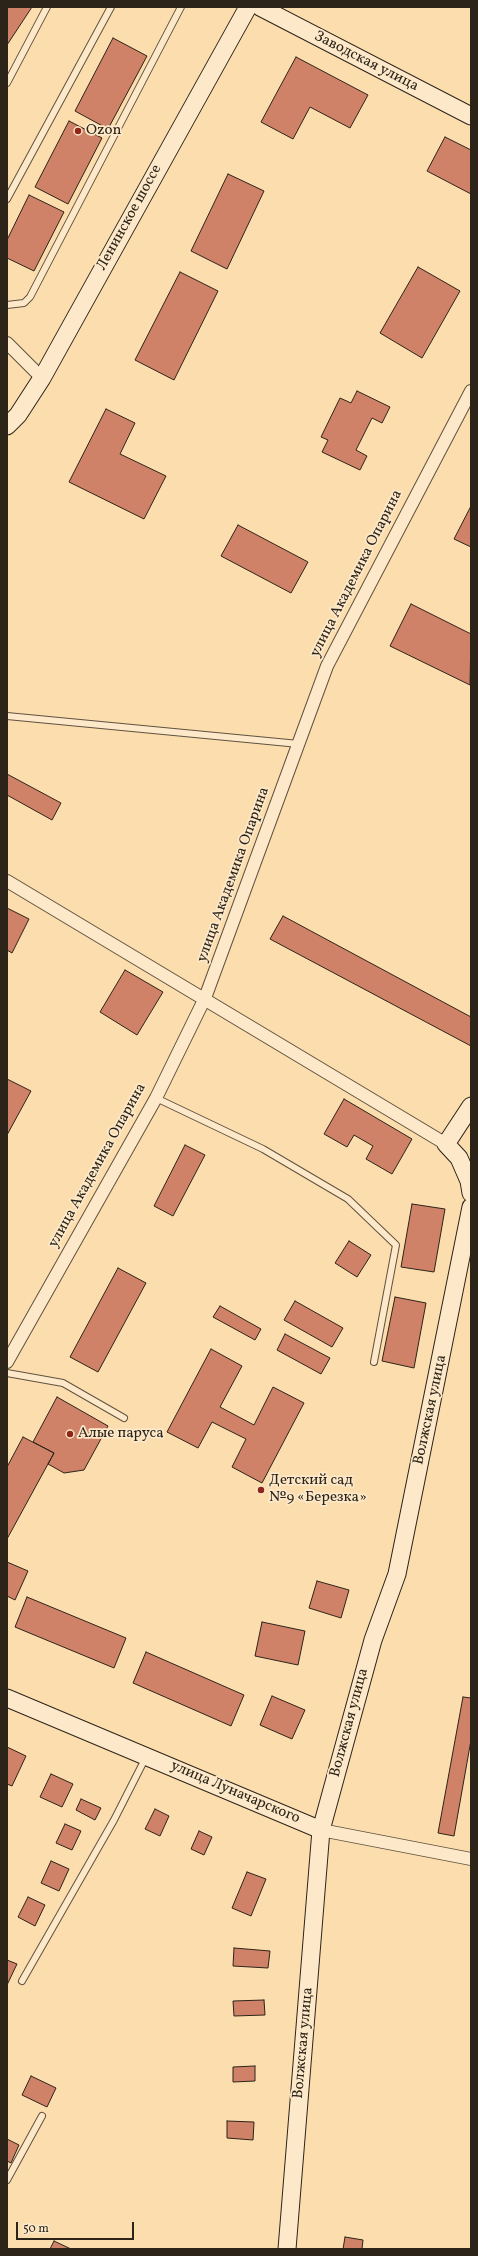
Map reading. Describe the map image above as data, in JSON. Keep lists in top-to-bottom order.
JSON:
{
  "streets": {
    "street": [
      "Заводская улица",
      "Ленинское шоссе",
      "улица Академика Опарина",
      "Волжская улица",
      "улица Луначарского"
    ]
  },
  "crossings": [
    ["Волжская улица", "улица Луначарского"]
  ],
  "places": ["Ozon", "Алые паруса", "Детский сад №9 «Березка»"],
  "scale_bar": "50 m"
}
